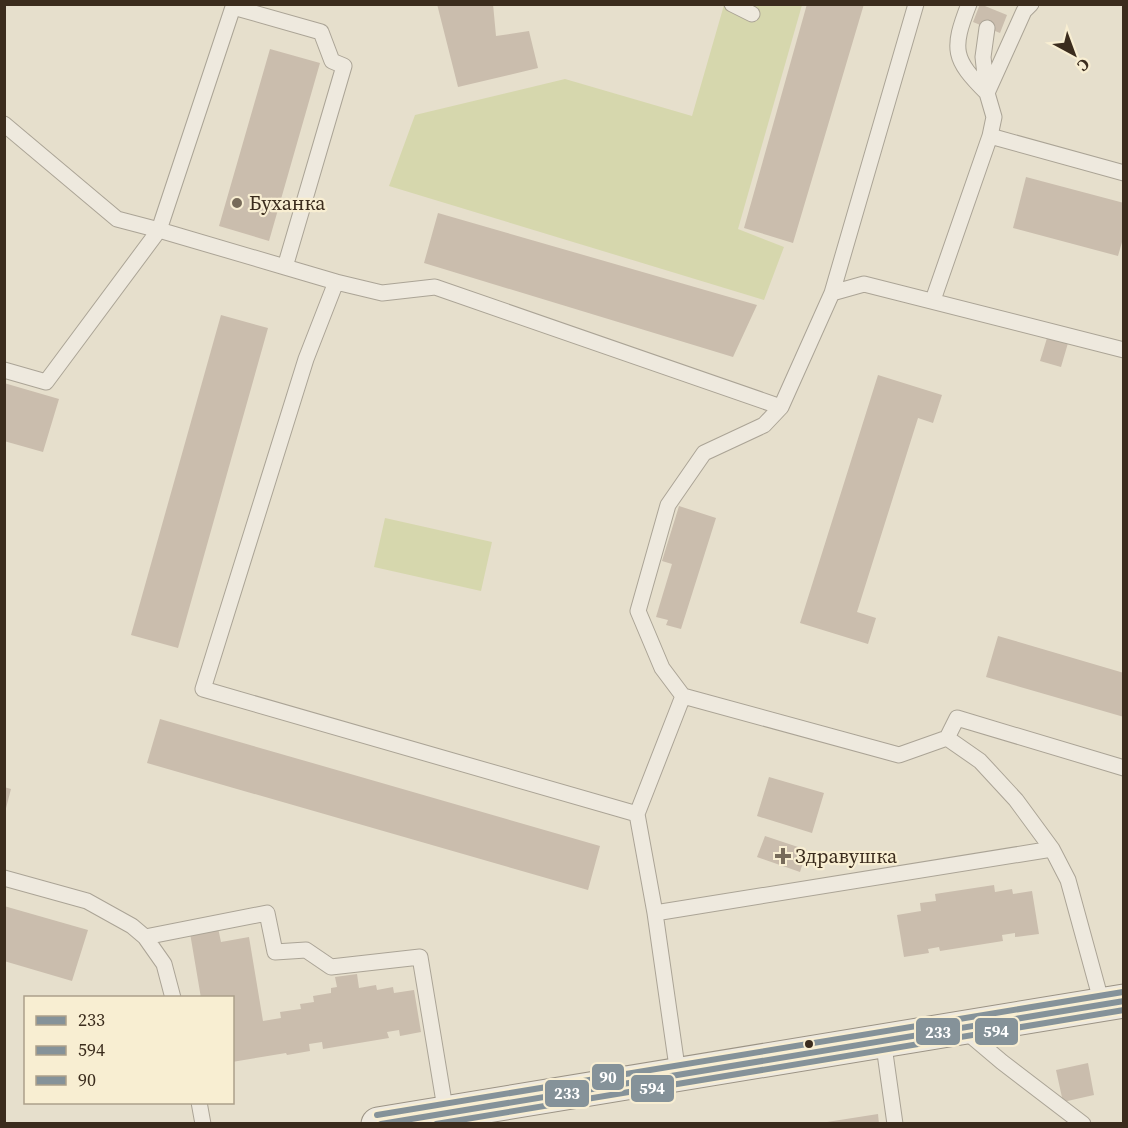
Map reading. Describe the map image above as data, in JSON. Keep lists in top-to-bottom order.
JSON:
{
  "places": {
    "other": ["Буханка"],
    "health": ["Здравушка"]
  },
  "lines": ["transit line 90", "transit line 233", "transit line 594"],
  "legend": ["233", "594", "90"],
  "north": "bottom right"
}
